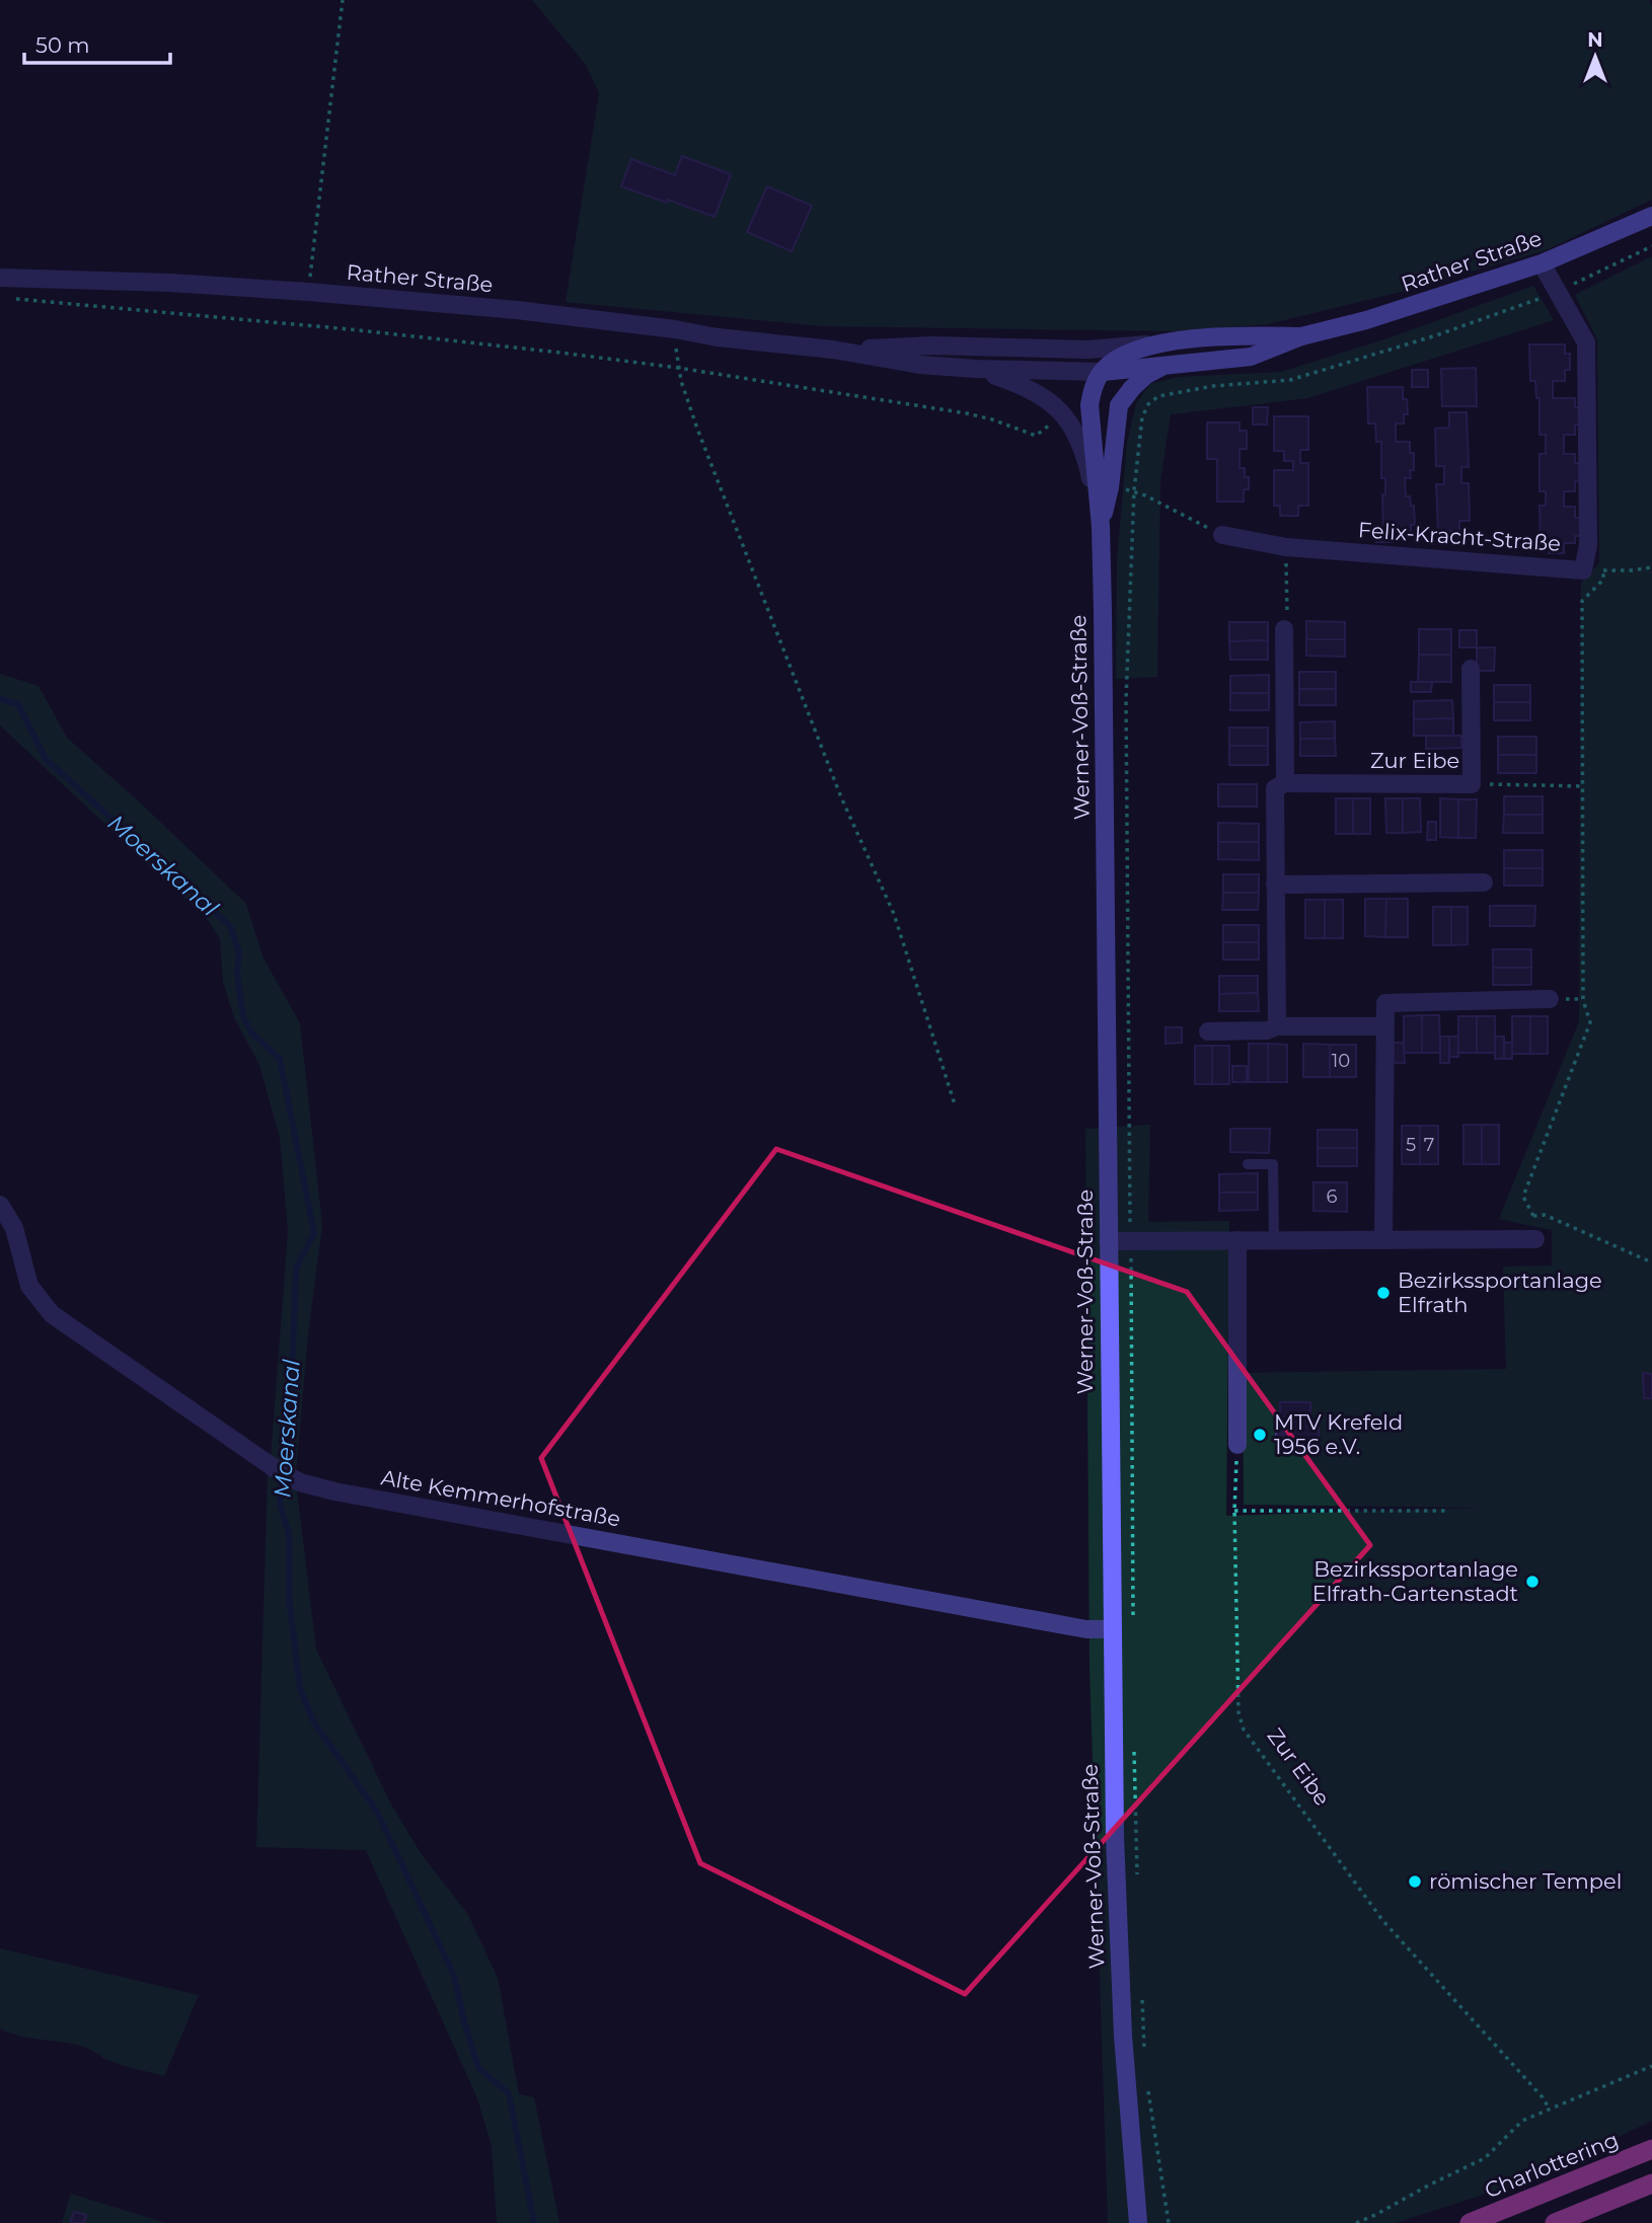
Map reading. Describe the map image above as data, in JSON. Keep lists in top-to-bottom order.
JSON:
{
  "streets": {
    "highway": ["Charlottering"],
    "main road": ["Rather Straße", "Werner-Voß-Straße"],
    "street": ["Felix-Kracht-Straße", "Zur Eibe", "Alte Kemmerhofstraße"]
  },
  "crossings": [
    ["Rather Straße", "Felix-Kracht-Straße"],
    ["Rather Straße", "Werner-Voß-Straße"],
    ["Werner-Voß-Straße", "Alte Kemmerhofstraße"]
  ],
  "water": ["Moerskanal"],
  "places": [
    "Bezirkssportanlage Elfrath",
    "MTV Krefeld 1956 e.V.",
    "Bezirkssportanlage Elfrath-Gartenstadt",
    "römischer Tempel"
  ],
  "house_numbers": [
    "10",
    "5",
    "7",
    "6"
  ],
  "scale_bar": "50 m",
  "north": "top"
}
